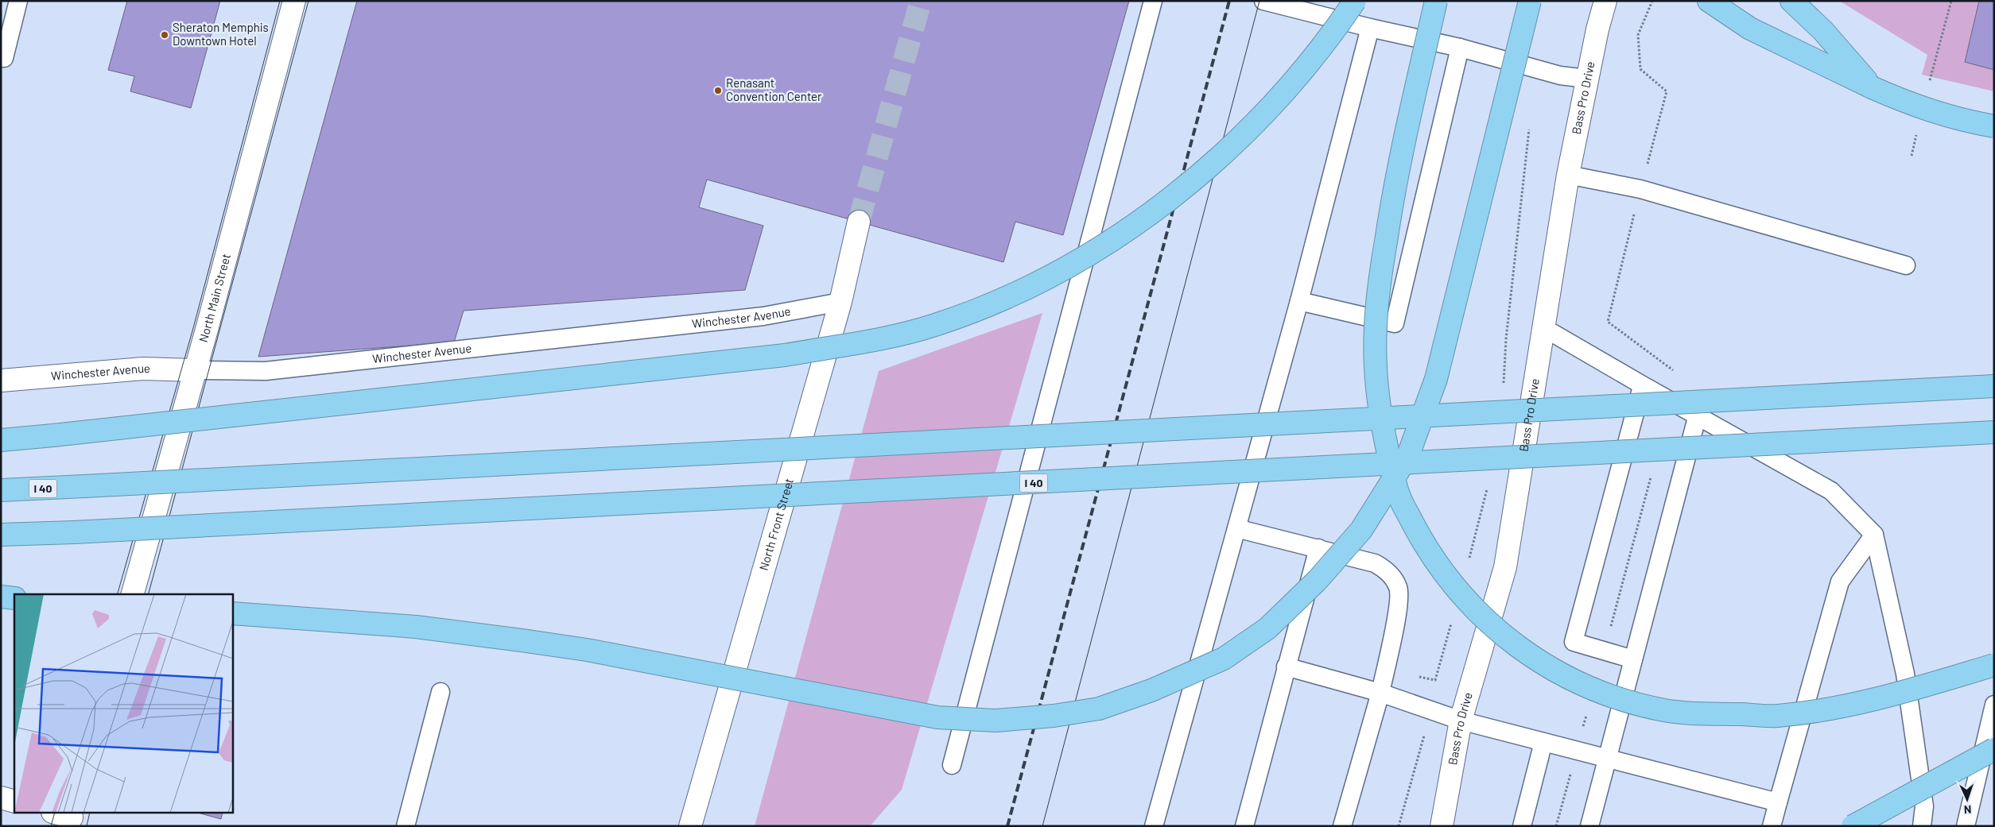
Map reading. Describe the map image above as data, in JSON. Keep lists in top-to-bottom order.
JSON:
{
  "streets": {
    "highway": ["I 40"],
    "street": [
      "Bass Pro Drive",
      "North Main Street",
      "Winchester Avenue",
      "North Front Street"
    ]
  },
  "crossings": [
    ["North Main Street", "Winchester Avenue"],
    ["Winchester Avenue", "North Front Street"]
  ],
  "places": ["Sheraton Memphis Downtown Hotel", "Renasant Convention Center"],
  "north": "bottom"
}
